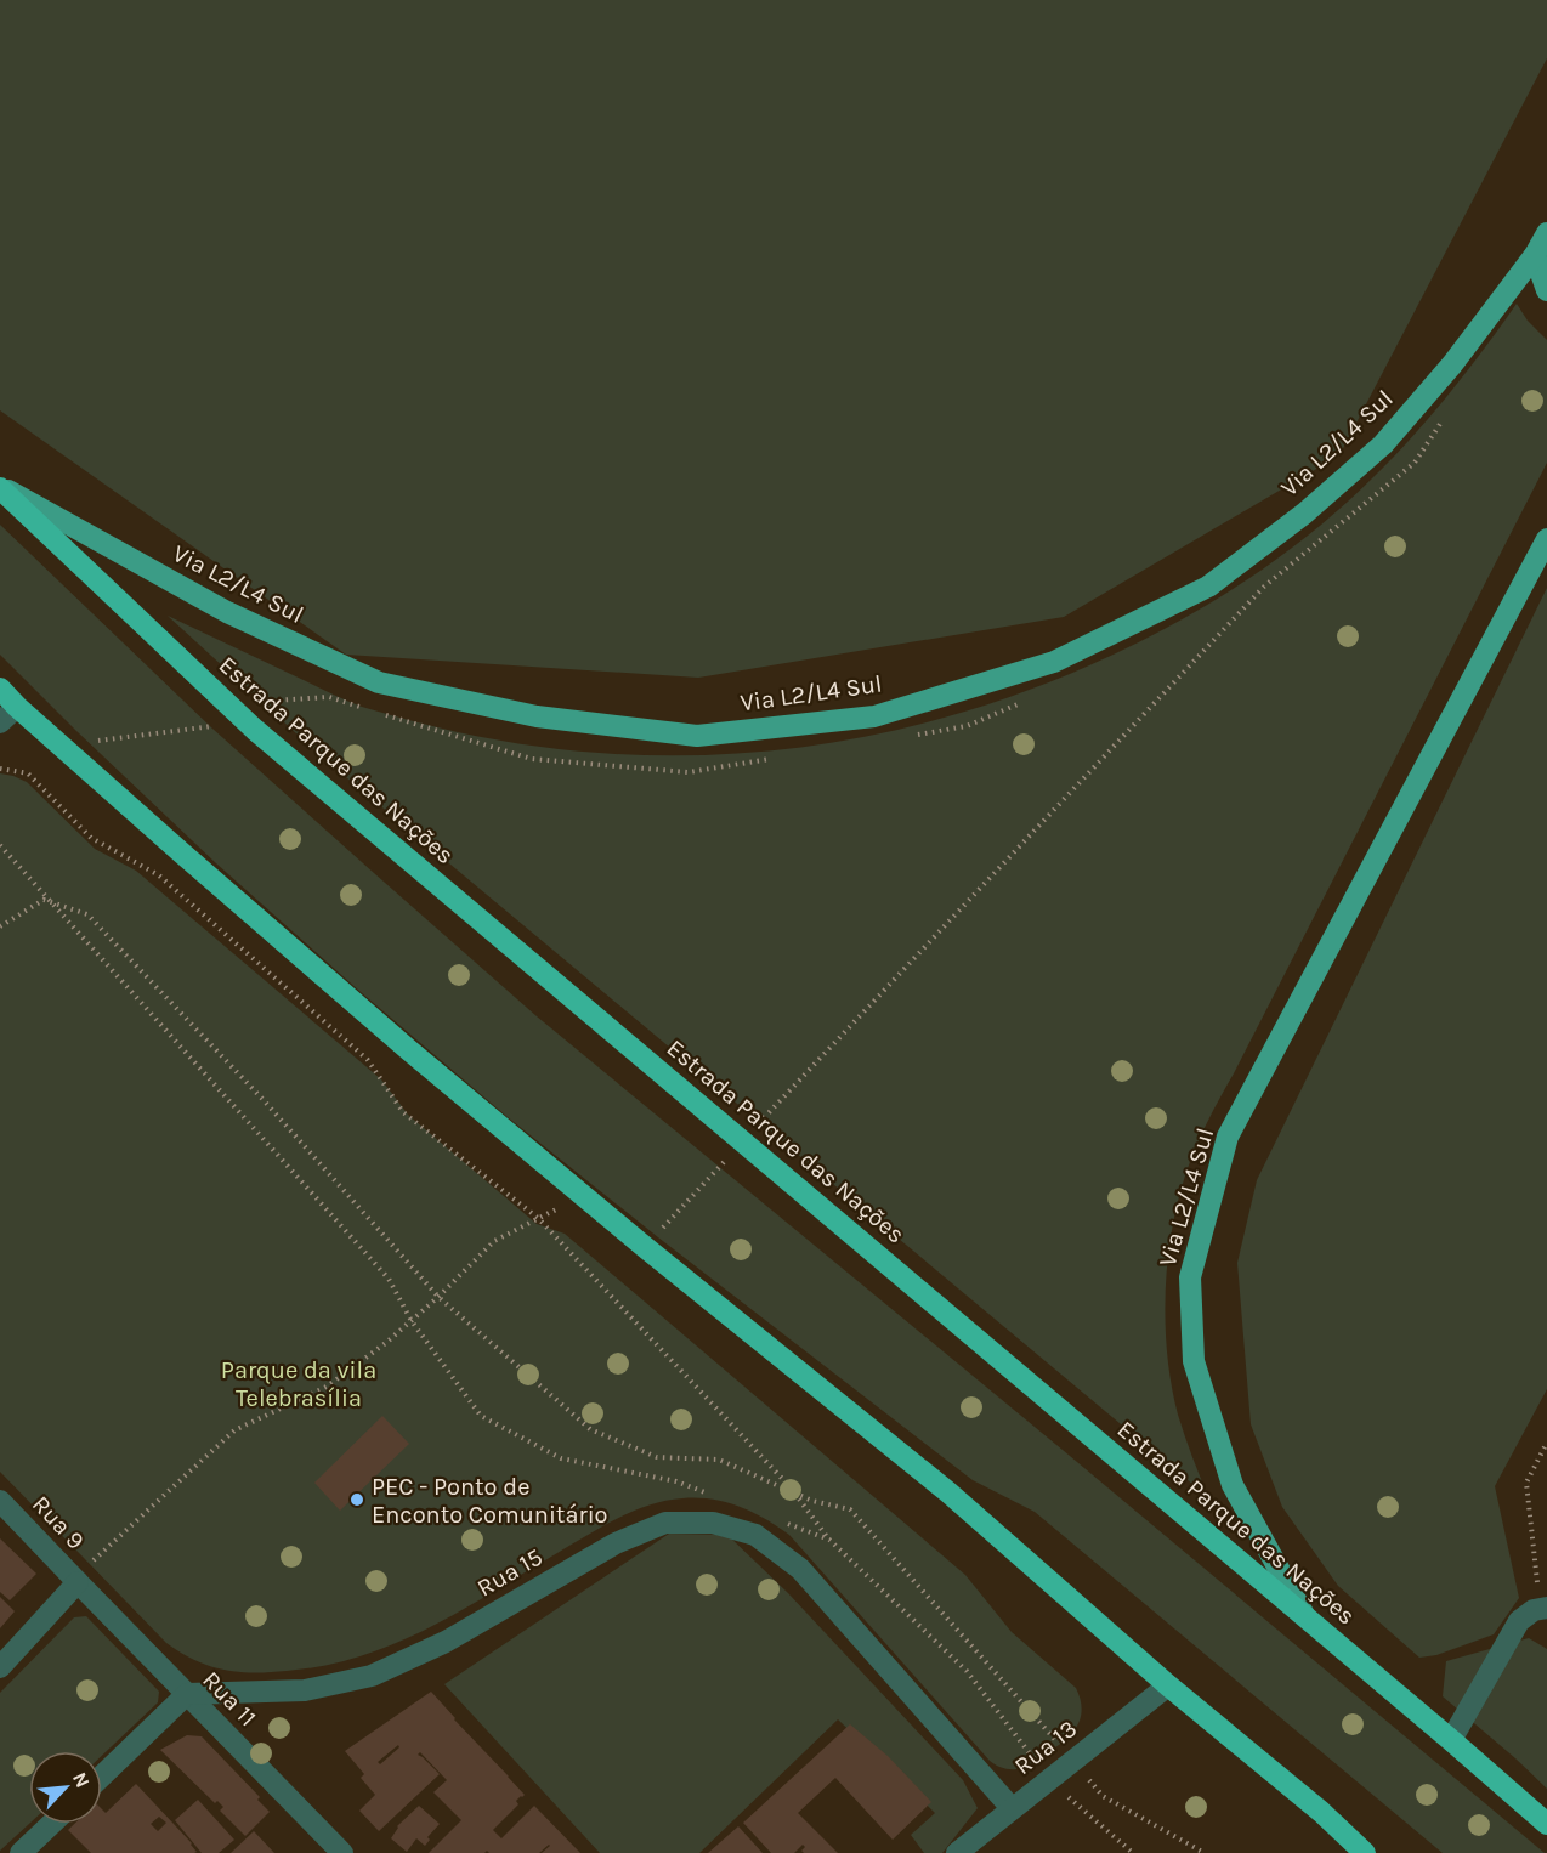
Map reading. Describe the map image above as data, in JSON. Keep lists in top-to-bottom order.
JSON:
{
  "streets": {
    "highway": ["Estrada Parque das Nações"],
    "main road": ["Via L2/L4 Sul"],
    "street": [
      "Rua 9",
      "Rua 15",
      "Rua 11",
      "Rua 13"
    ]
  },
  "crossings": [
    ["Via L2/L4 Sul", "Estrada Parque das Nações"],
    ["Rua 9", "Rua 11"],
    ["Rua 15", "Rua 11"],
    ["Rua 15", "Rua 13"]
  ],
  "parks": ["Parque da vila Telebrasília"],
  "places": ["PEC - Ponto de Enconto Comunitário"],
  "north": "top right"
}
